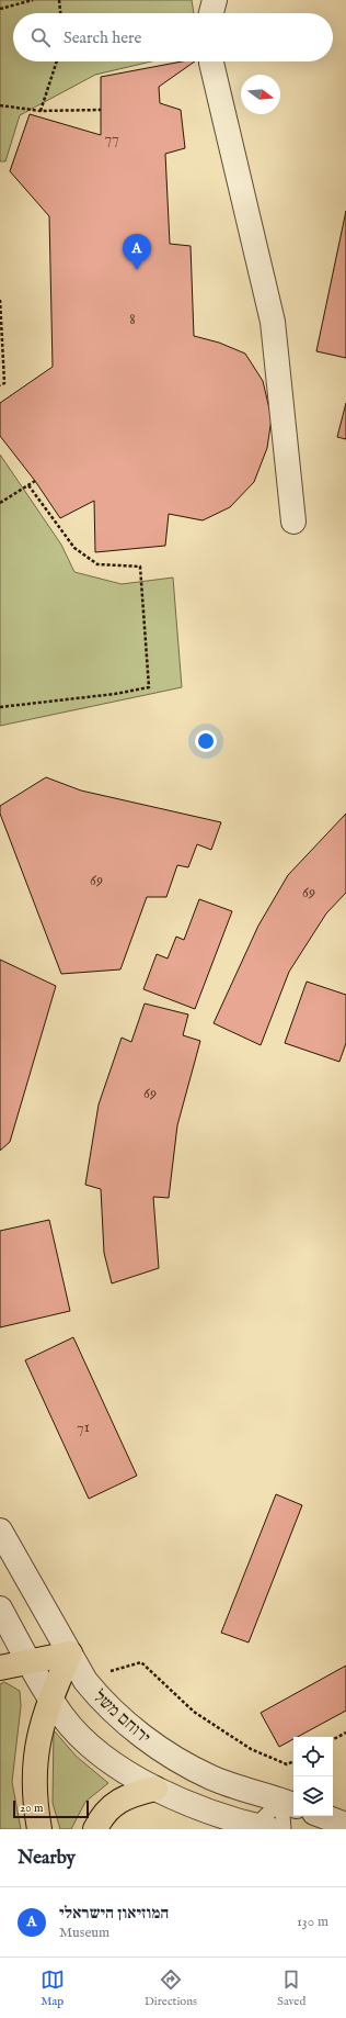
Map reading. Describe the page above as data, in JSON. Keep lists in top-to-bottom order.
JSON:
{
  "streets": {
    "street": ["ירוחם משל"]
  },
  "house_numbers": [
    "77",
    "8",
    "69",
    "69",
    "69",
    "71"
  ],
  "scale_bar": "20 m",
  "north": "right",
  "page": {
    "search": "Search here",
    "pins": "A",
    "scale": "20 m",
    "heading": "Nearby",
    "list": [
      {
        "mark": "A",
        "name": "המוזיאון הישראלי",
        "note": "Museum",
        "value": "130 m"
      }
    ],
    "nav": ["Map", "Directions", "Saved"]
  }
}
